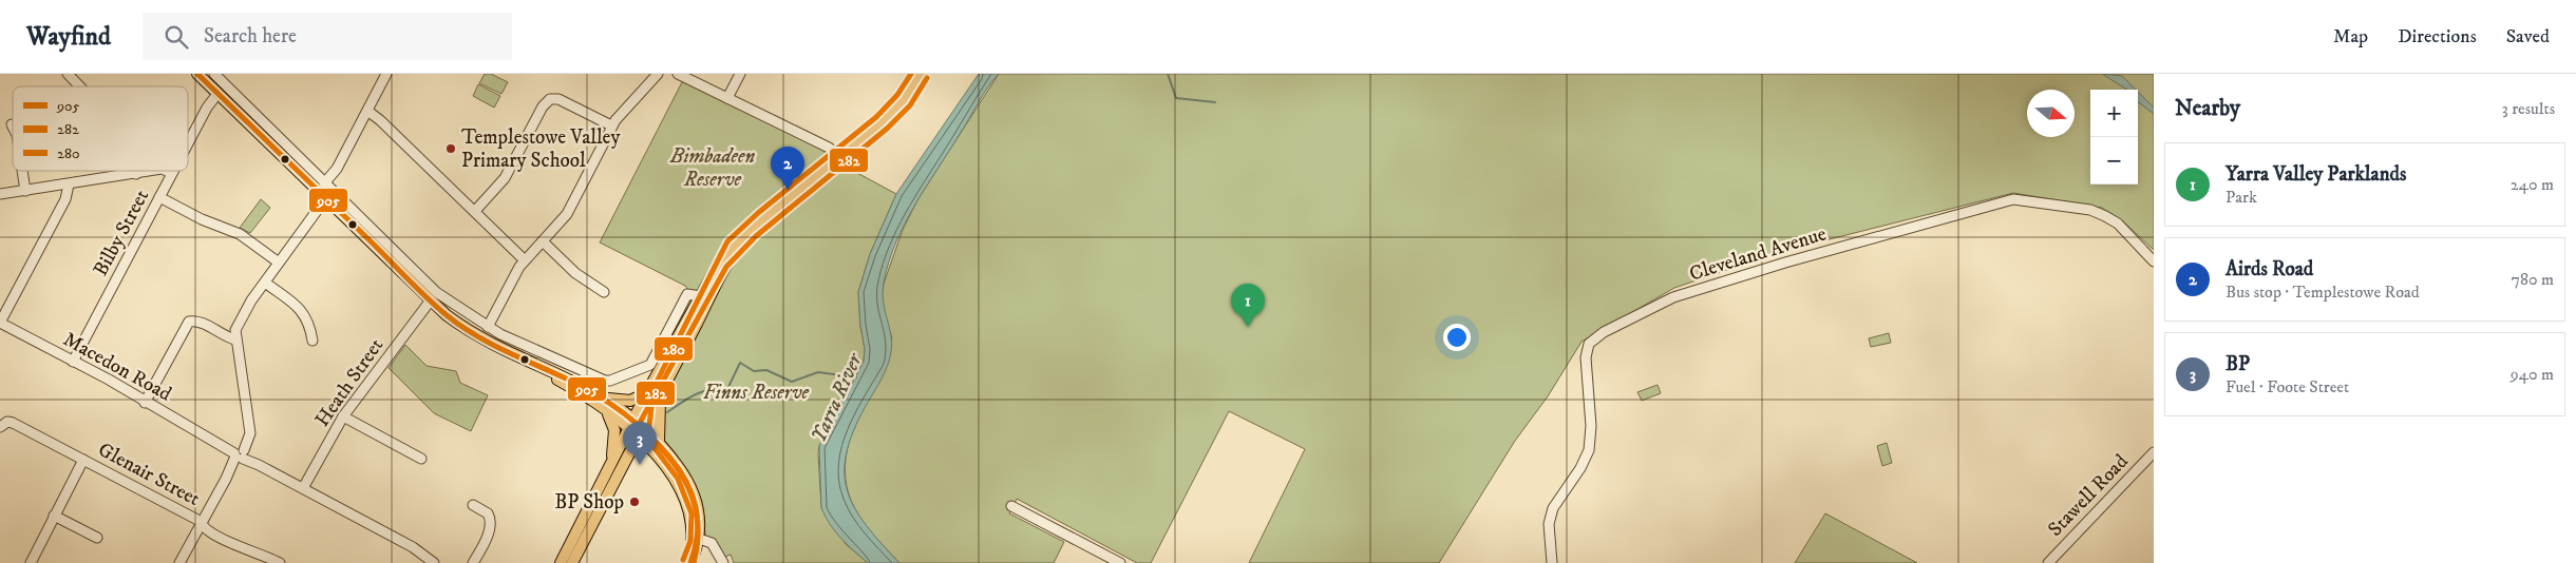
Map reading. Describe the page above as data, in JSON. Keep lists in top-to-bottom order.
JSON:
{
  "streets": {
    "street": [
      "Bilby Street",
      "Cleveland Avenue",
      "Macedon Road",
      "Heath Street",
      "Glenair Street",
      "Stawell Road"
    ]
  },
  "crossings": [
    ["Bilby Street", "Macedon Road"],
    ["Macedon Road", "Heath Street"]
  ],
  "water": ["Yarra River"],
  "parks": ["Bimbadeen Reserve", "Finns Reserve"],
  "places": ["Templestowe Valley Primary School", "BP Shop"],
  "lines": ["transit line 905", "transit line 280", "transit line 282"],
  "legend": ["905", "282", "280"],
  "north": "right",
  "page": {
    "header": "Wayfind",
    "search": "Search here",
    "nav": ["Map", "Directions", "Saved"],
    "heading": ["Nearby", "3 results"],
    "map_buttons": ["+", "−"],
    "list": [
      {
        "mark": "1",
        "name": "Yarra Valley Parklands",
        "note": "Park",
        "value": "240 m"
      },
      {
        "mark": "2",
        "name": "Airds Road",
        "note": "Bus stop · Templestowe Road",
        "value": "780 m"
      },
      {
        "mark": "3",
        "name": "BP",
        "note": "Fuel · Foote Street",
        "value": "940 m"
      }
    ],
    "pins": ["2", "1", "3"]
  }
}
